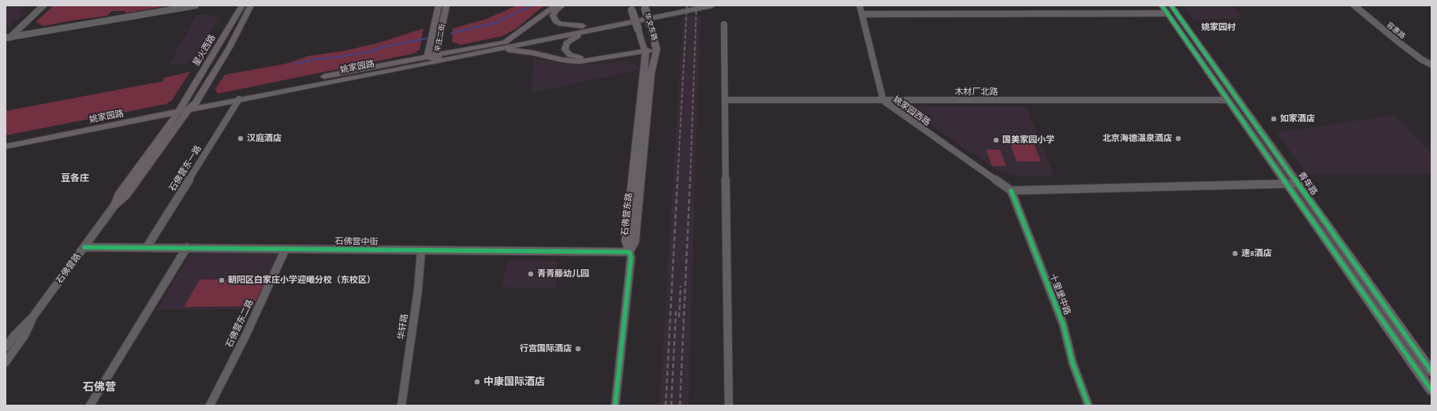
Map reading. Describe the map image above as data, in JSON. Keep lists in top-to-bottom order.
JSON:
{
  "streets": {
    "main road": [
      "华文东路",
      "辛庄二街",
      "星火西路",
      "姚家园路",
      "青年路",
      "石佛营东路",
      "石佛营路"
    ],
    "street": [
      "容惠路",
      "木材厂北路",
      "姚家园西路",
      "石佛营东一路",
      "石佛营中街",
      "十里堡中路",
      "石佛营东二路",
      "华轩路"
    ]
  },
  "crossings": [
    ["华文东路", "石佛营东路"],
    ["辛庄二街", "姚家园路"],
    ["星火西路", "姚家园路"],
    ["星火西路", "石佛营路"],
    ["姚家园路", "石佛营东一路"],
    ["姚家园路", "石佛营路"],
    ["木材厂北路", "姚家园西路"],
    ["木材厂北路", "青年路"],
    ["姚家园西路", "十里堡中路"],
    ["石佛营东一路", "石佛营中街"],
    ["石佛营东路", "石佛营中街"],
    ["石佛营中街", "石佛营路"],
    ["石佛营中街", "石佛营东二路"],
    ["石佛营中街", "华轩路"]
  ],
  "districts": ["姚家园村", "豆各庄", "石佛营"],
  "places": [
    "如家酒店",
    "汉庭酒店",
    "北京海德温泉酒店",
    "国美家园小学",
    "速8酒店",
    "青青藤幼儿园",
    "朝阳区白家庄小学迎曦分校（东校区）",
    "行宫国际酒店",
    "中康国际酒店"
  ]
}
